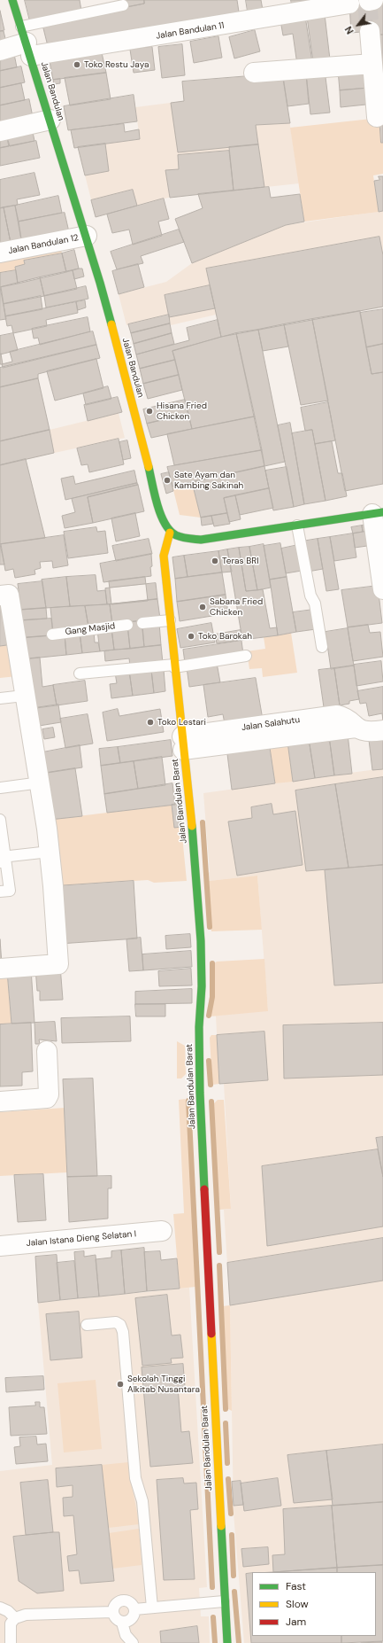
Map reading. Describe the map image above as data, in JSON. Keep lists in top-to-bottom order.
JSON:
{
  "streets": {
    "street": [
      "Jalan Bandulan 11",
      "Jalan Bandulan",
      "Jalan Bandulan 12",
      "Jalan Salahutu",
      "Jalan Bandulan Barat",
      "Jalan Istana Dieng Selatan I"
    ],
    "lane": ["Gang Masjid"]
  },
  "crossings": [
    ["Jalan Bandulan 11", "Jalan Bandulan"],
    ["Jalan Bandulan", "Jalan Bandulan 12"],
    ["Jalan Bandulan", "Jalan Bandulan Barat"],
    ["Jalan Salahutu", "Jalan Bandulan Barat"]
  ],
  "places": [
    "Toko Restu Jaya",
    "Hisana Fried Chicken",
    "Sate Ayam dan Kambing Sakinah",
    "Teras BRI",
    "Sabana Fried Chicken",
    "Toko Barokah",
    "Toko Lestari",
    "Sekolah Tinggi Alkitab Nusantara"
  ],
  "legend": ["Fast", "Slow", "Jam"],
  "north": "bottom left"
}
